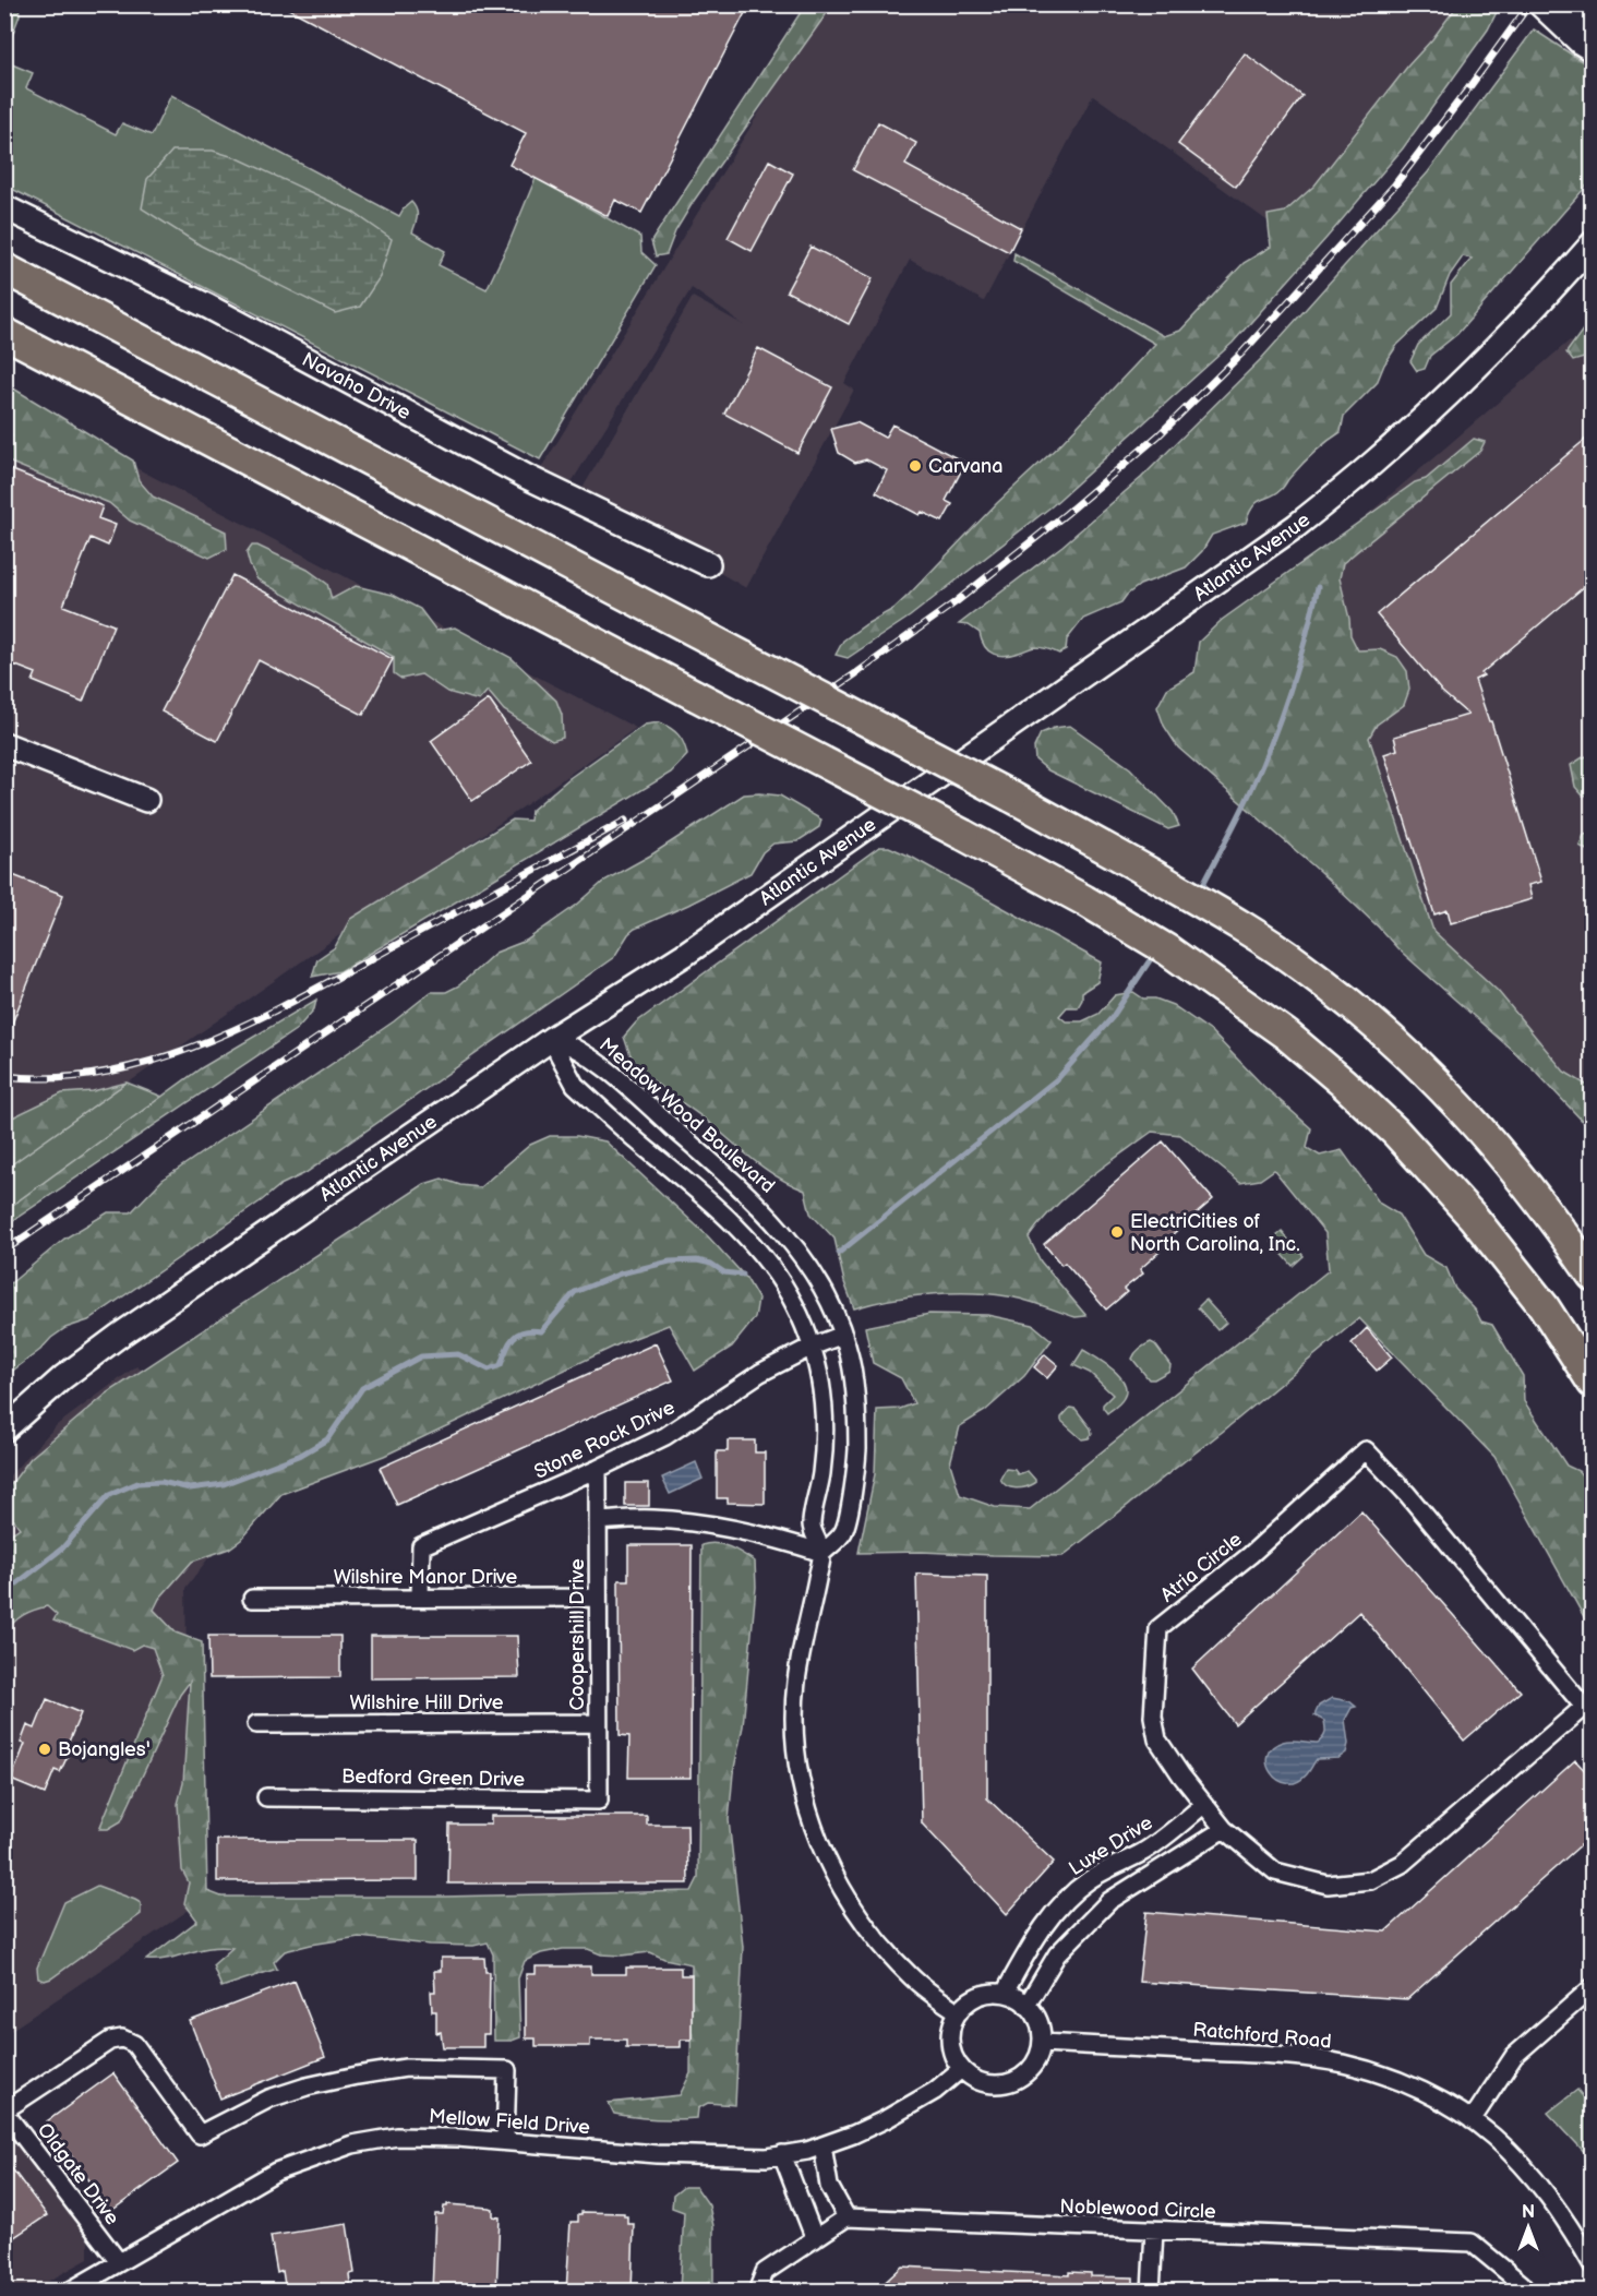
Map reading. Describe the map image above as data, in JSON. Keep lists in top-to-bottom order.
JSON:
{
  "streets": {
    "main road": ["Navaho Drive", "Atlantic Avenue"],
    "street": [
      "Meadow Wood Boulevard",
      "Stone Rock Drive",
      "Atria Circle",
      "Wilshire Manor Drive",
      "Coopershill Drive",
      "Wilshire Hill Drive",
      "Bedford Green Drive",
      "Luxe Drive",
      "Ratchford Road",
      "Mellow Field Drive",
      "Oldgate Drive",
      "Noblewood Circle"
    ]
  },
  "crossings": [
    ["Atlantic Avenue", "Meadow Wood Boulevard"],
    ["Meadow Wood Boulevard", "Stone Rock Drive"],
    ["Stone Rock Drive", "Wilshire Manor Drive"],
    ["Stone Rock Drive", "Coopershill Drive"],
    ["Atria Circle", "Luxe Drive"],
    ["Wilshire Manor Drive", "Coopershill Drive"],
    ["Coopershill Drive", "Wilshire Hill Drive"],
    ["Coopershill Drive", "Bedford Green Drive"],
    ["Luxe Drive", "Ratchford Road"],
    ["Luxe Drive", "Mellow Field Drive"],
    ["Ratchford Road", "Mellow Field Drive"],
    ["Mellow Field Drive", "Oldgate Drive"]
  ],
  "places": ["Carvana", "ElectriCities of North Carolina, Inc.", "Bojangles'"],
  "north": "top"
}
